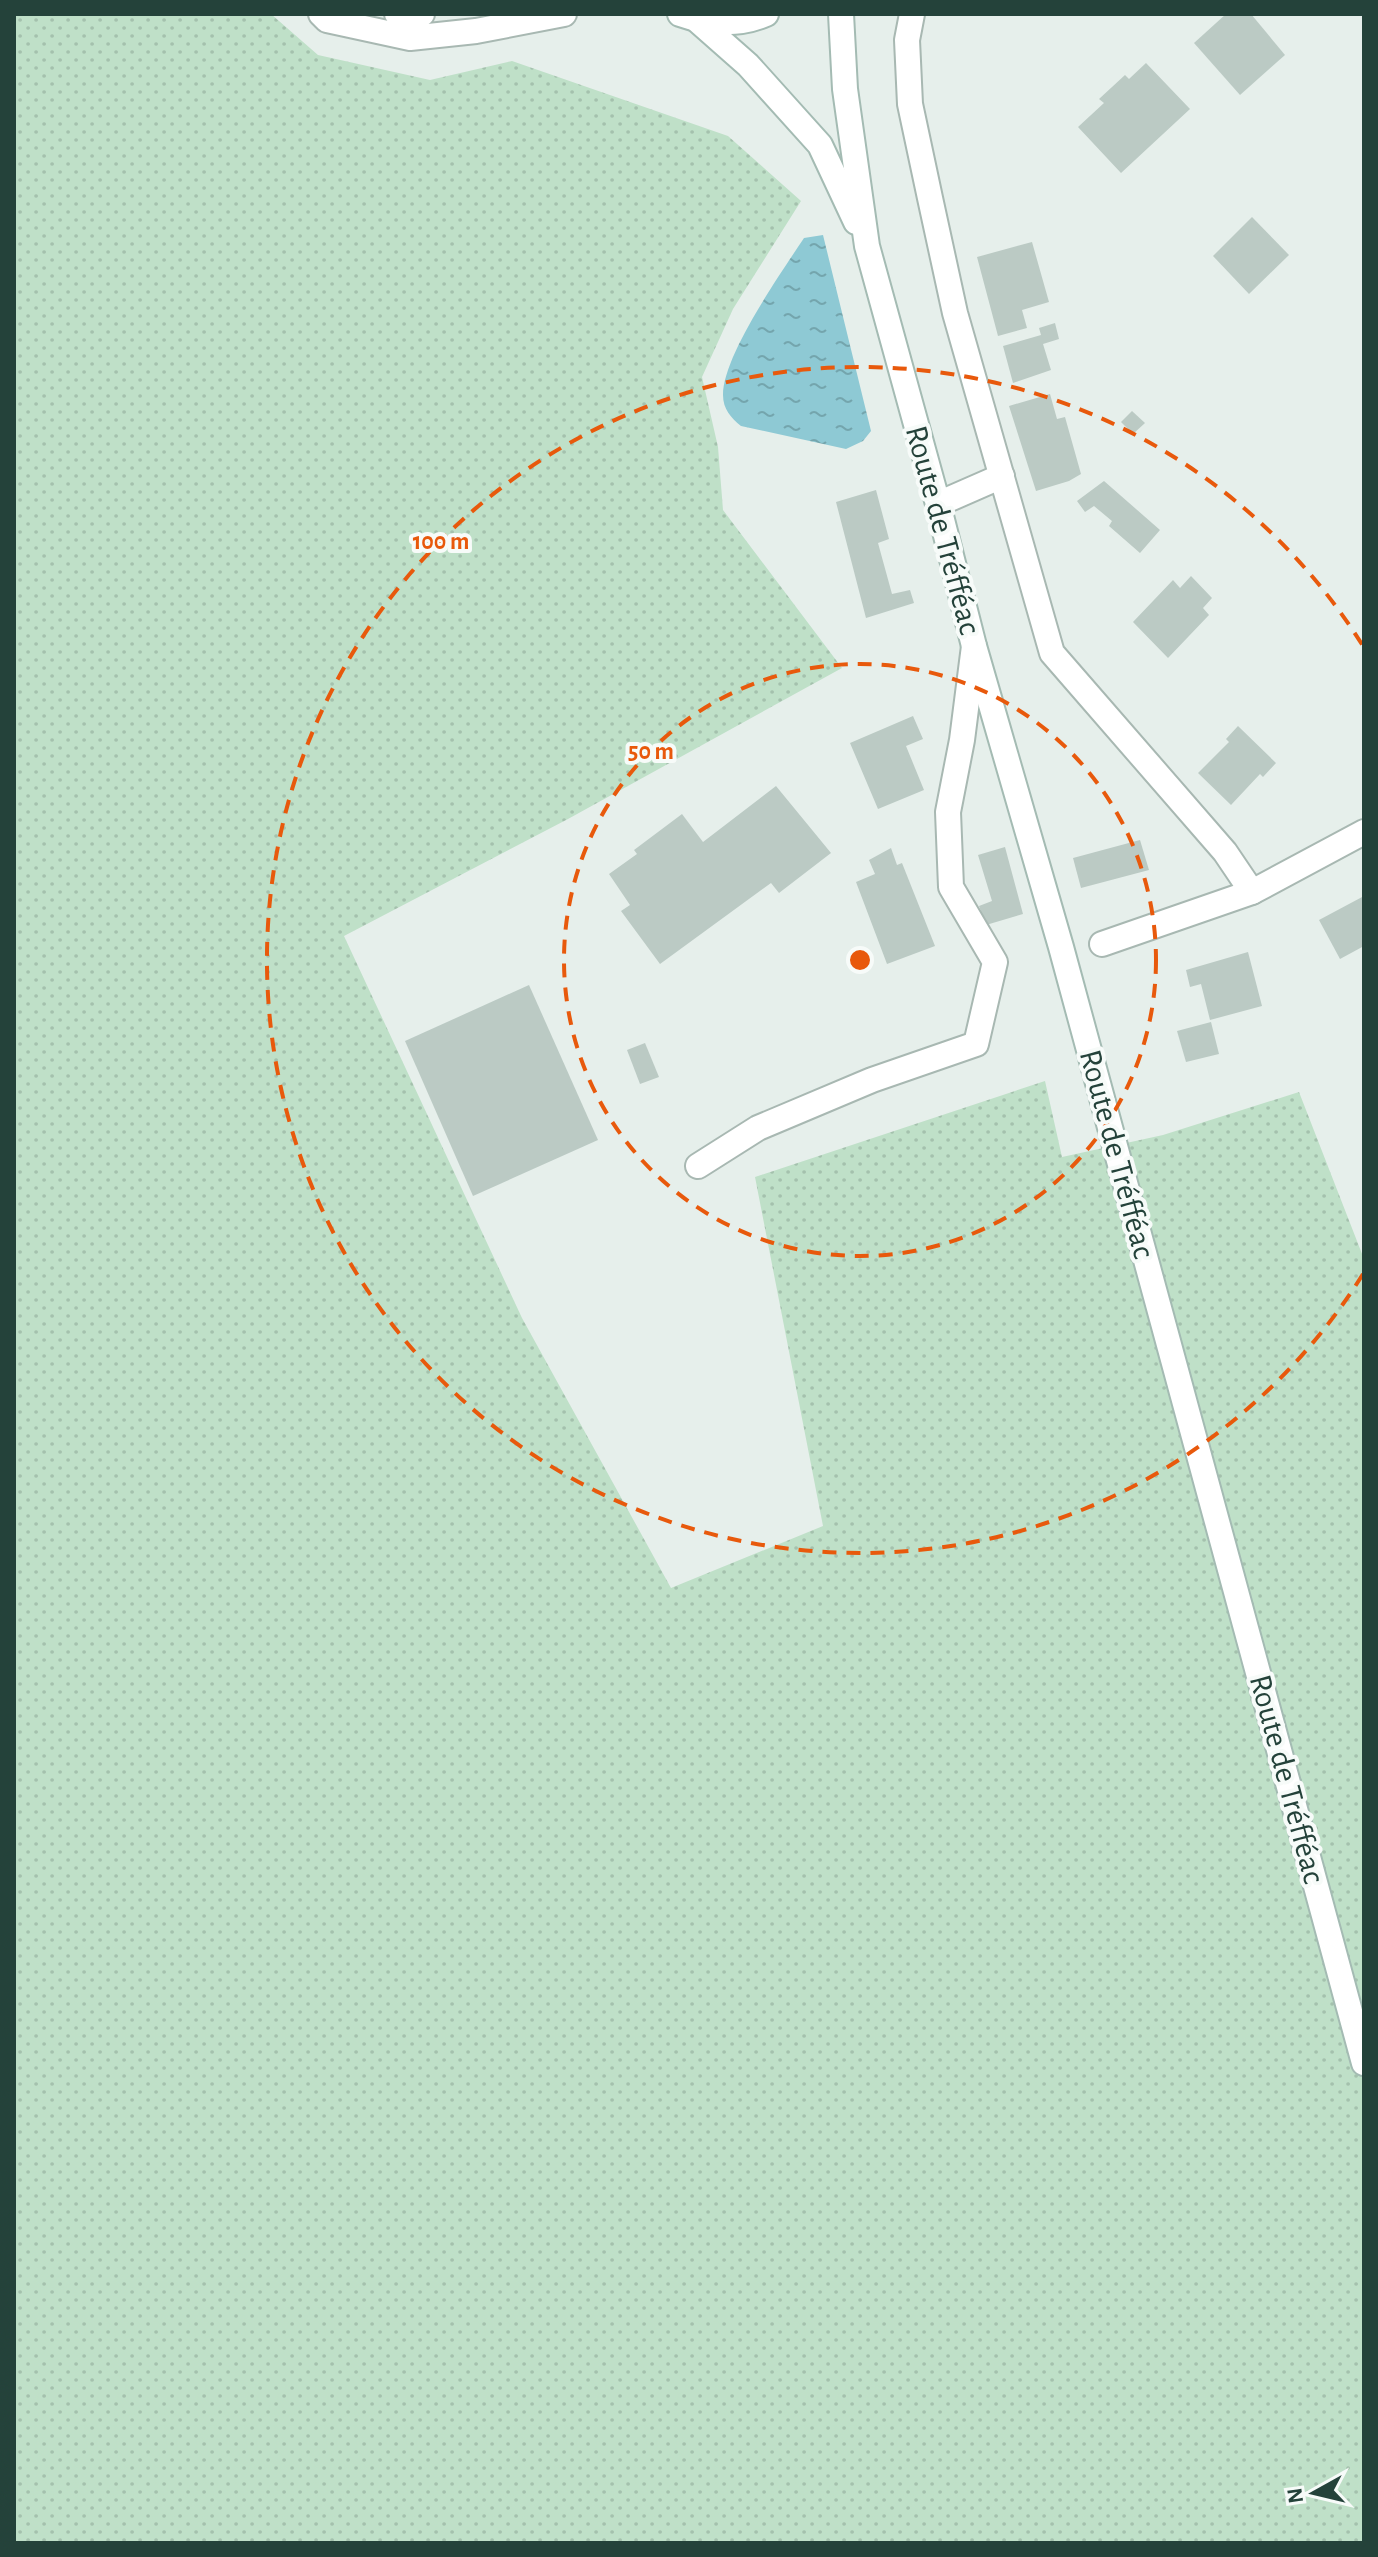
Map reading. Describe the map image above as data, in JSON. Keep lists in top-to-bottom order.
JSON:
{
  "streets": {
    "street": ["Route de Tréfféac"]
  },
  "north": "left",
  "rings": ["100 m", "50 m"]
}
